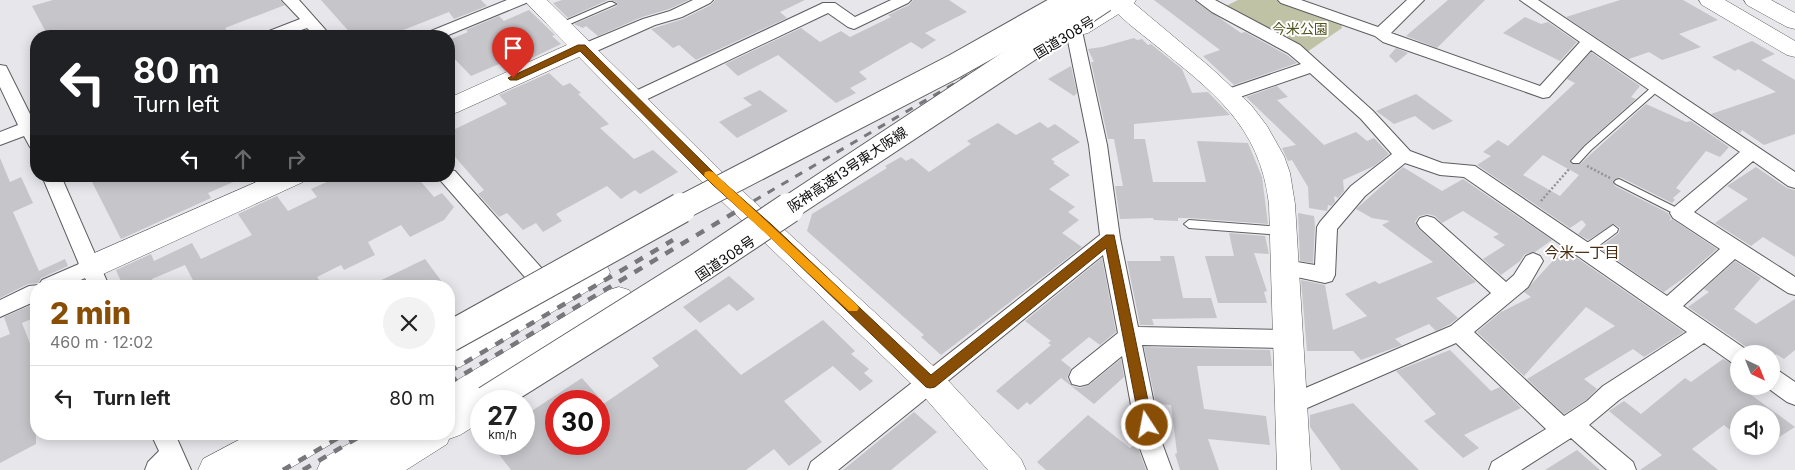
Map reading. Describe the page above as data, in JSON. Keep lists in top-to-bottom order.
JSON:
{
  "streets": {
    "main road": ["国道308号", "阪神高速13号東大阪線"]
  },
  "crossings": [
    ["国道308号", "阪神高速13号東大阪線"]
  ],
  "districts": ["今米一丁目"],
  "parks": ["今米公園"],
  "north": "bottom right",
  "page": {
    "turn": ["80 m", "Turn left"],
    "heading": ["2 min", "460 m · 12:02"],
    "list": [
      {
        "name": "Turn left",
        "value": "80 m"
      }
    ],
    "speed": "27 km/h",
    "limit": "30"
  }
}
